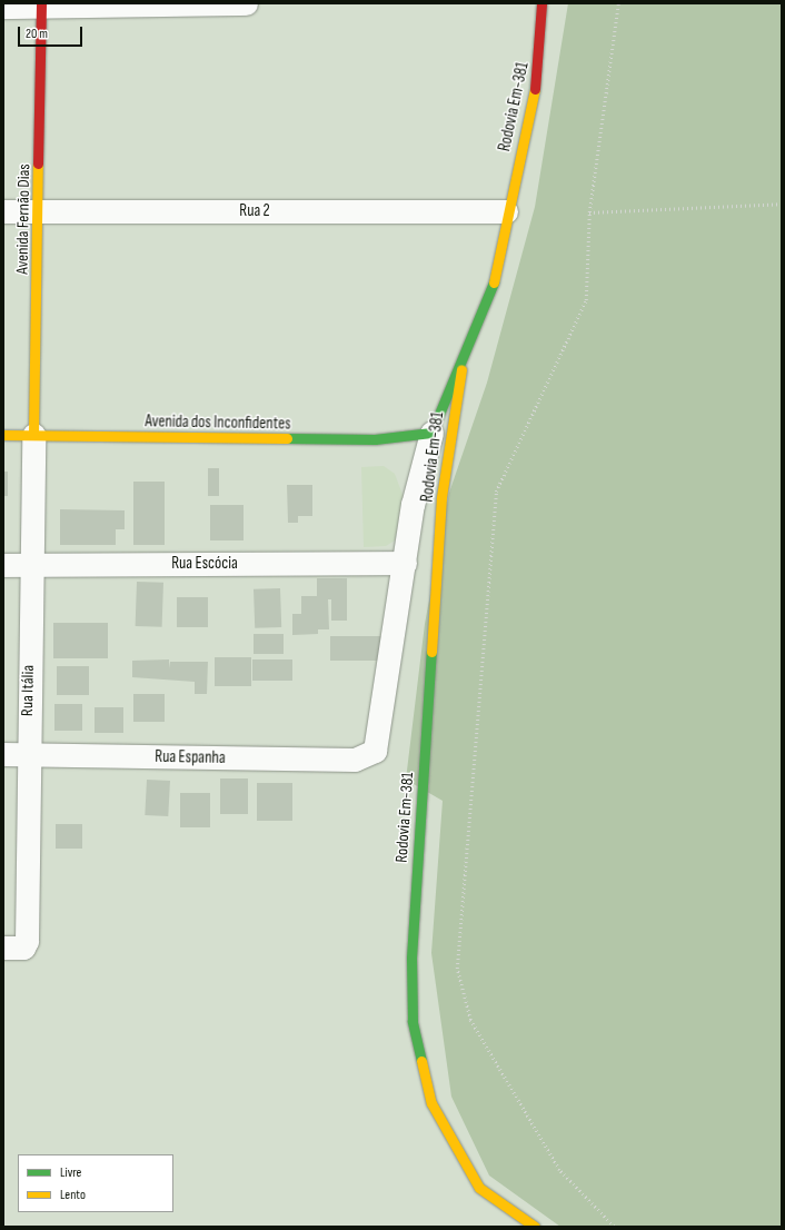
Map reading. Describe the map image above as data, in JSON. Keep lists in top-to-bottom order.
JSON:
{
  "streets": {
    "street": [
      "Rodovia Em-381",
      "Rua 2",
      "Avenida Fernão Dias",
      "Avenida dos Inconfidentes",
      "Rua Escócia",
      "Rua Itália",
      "Rua Espanha"
    ]
  },
  "crossings": [
    ["Rodovia Em-381", "Rua 2"],
    ["Rodovia Em-381", "Avenida dos Inconfidentes"],
    ["Rua 2", "Avenida Fernão Dias"],
    ["Avenida Fernão Dias", "Avenida dos Inconfidentes"],
    ["Avenida Fernão Dias", "Rua Itália"],
    ["Avenida dos Inconfidentes", "Rua Itália"],
    ["Rua Escócia", "Rua Itália"],
    ["Rua Escócia", "Rua Espanha"],
    ["Rua Itália", "Rua Espanha"]
  ],
  "legend": ["Livre", "Lento"],
  "scale_bar": "20 m"
}
